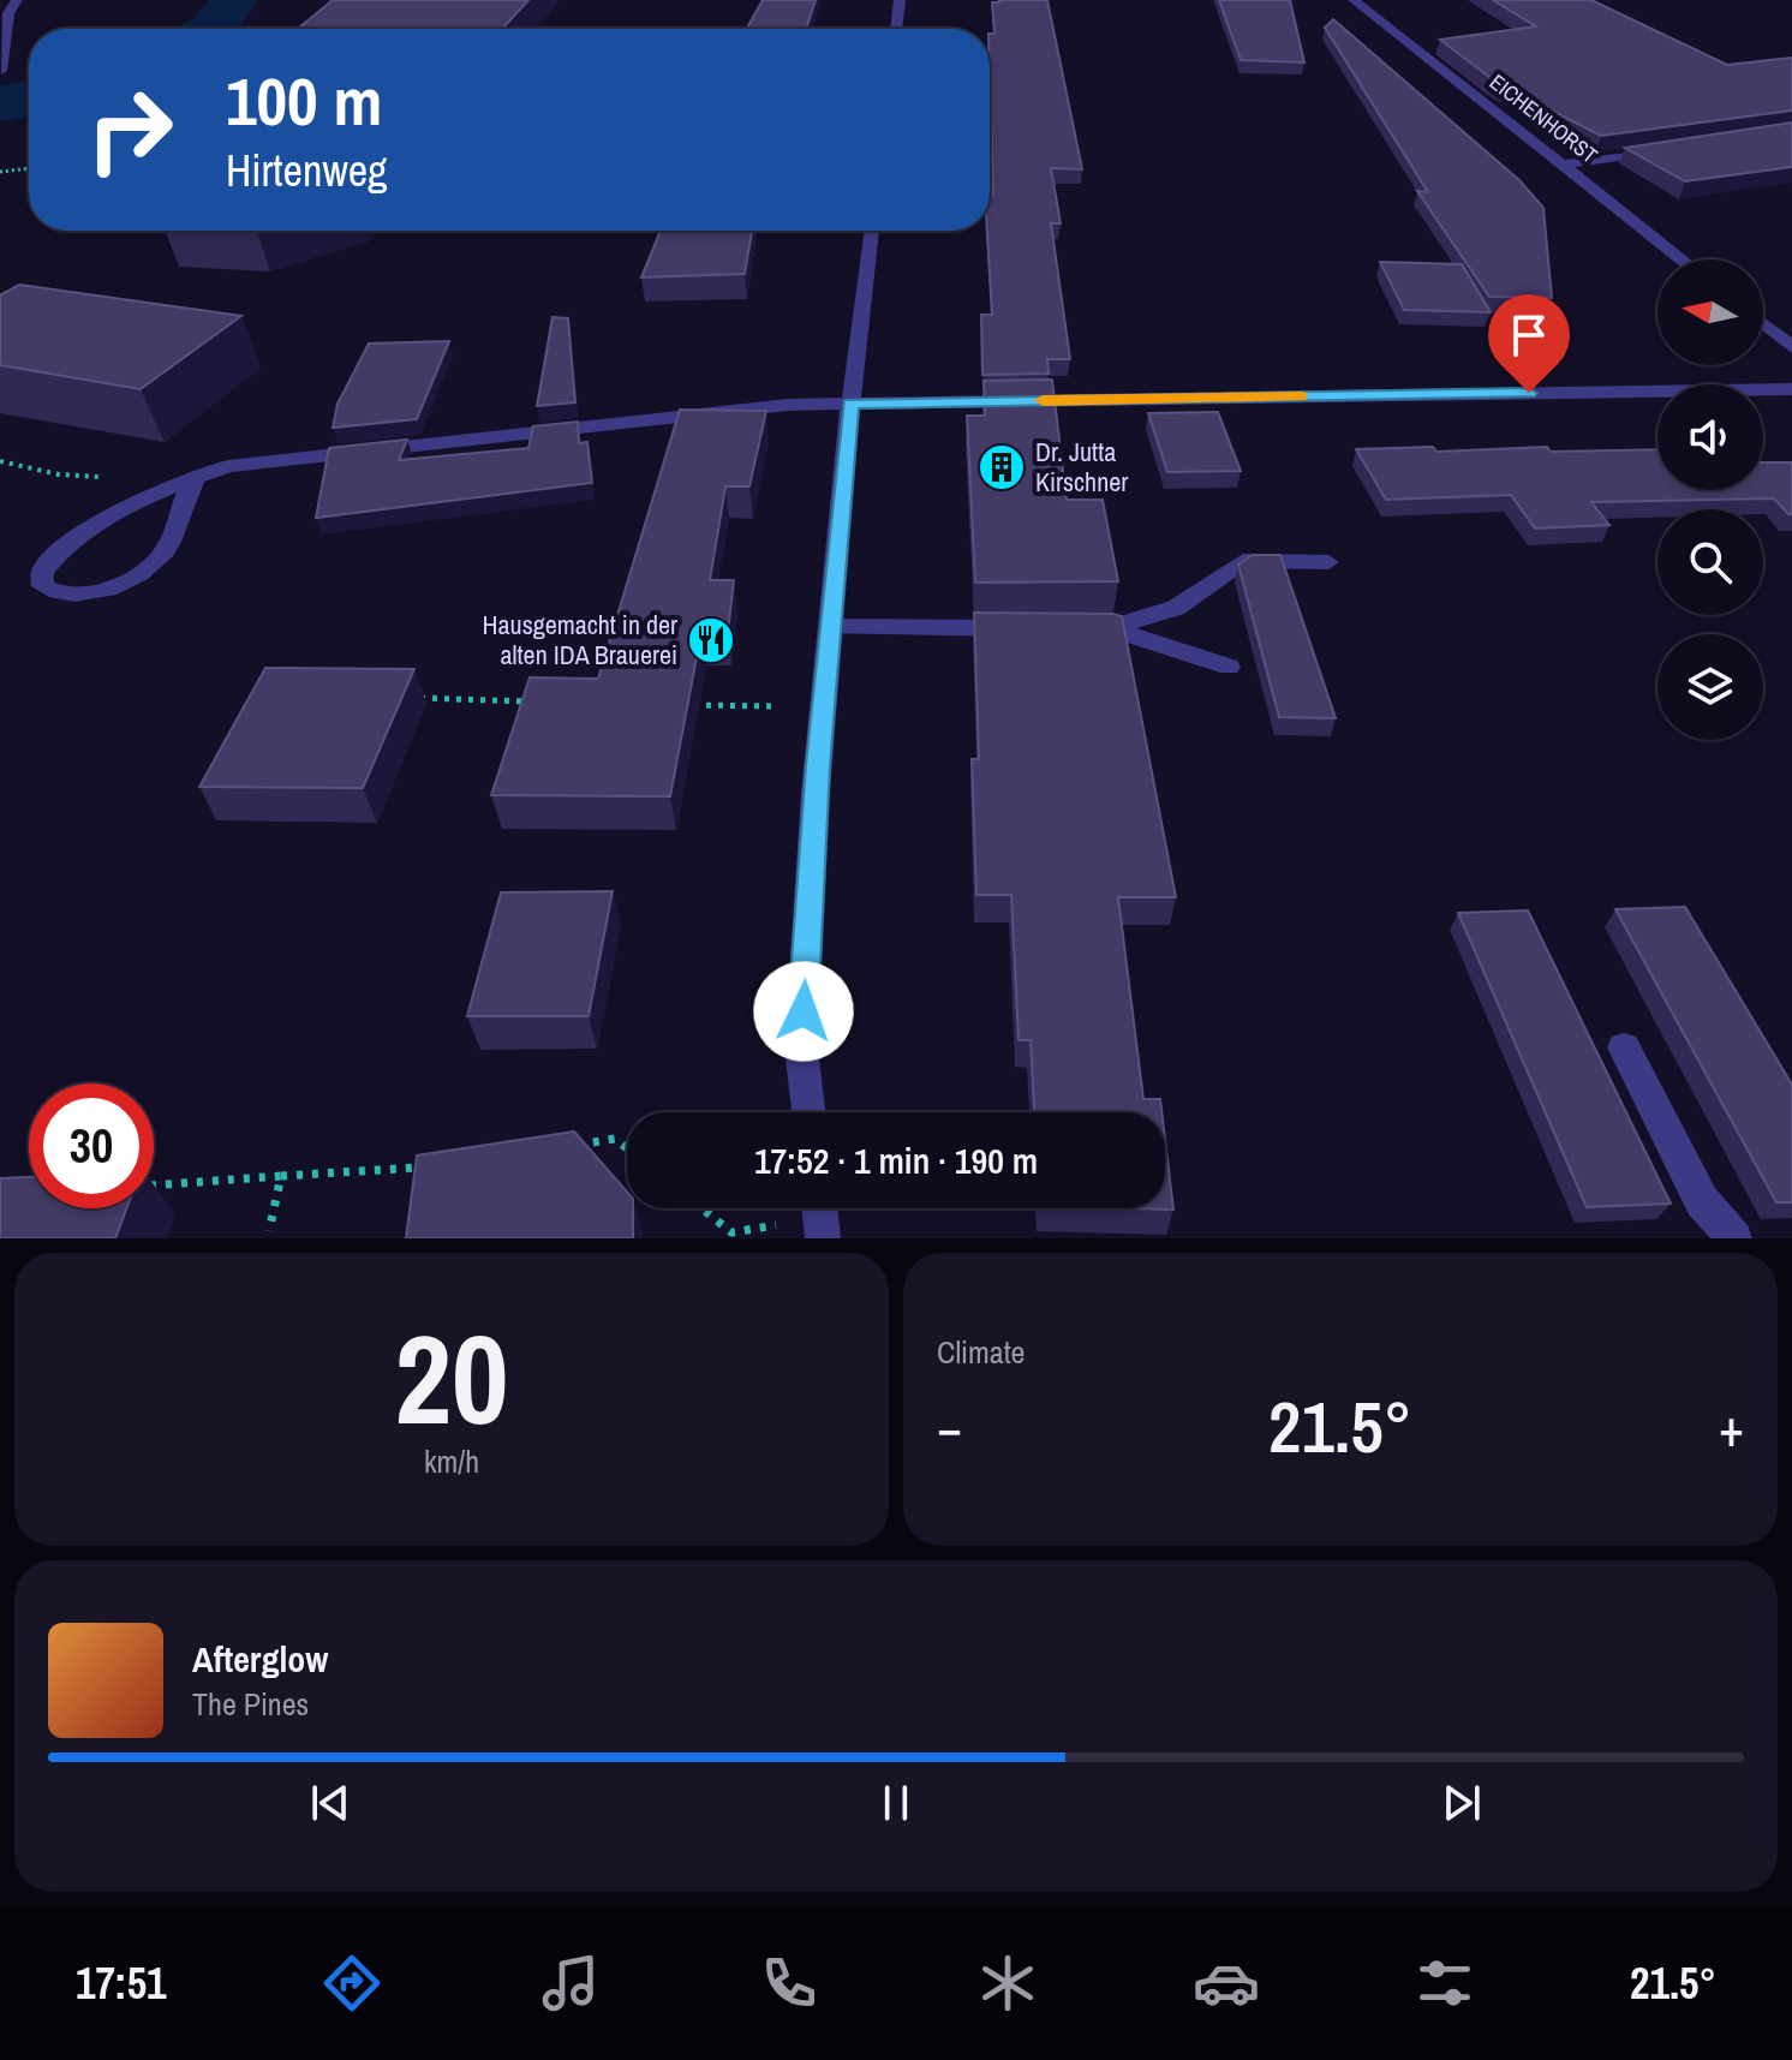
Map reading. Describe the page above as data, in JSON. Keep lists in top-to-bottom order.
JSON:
{
  "streets": {
    "street": ["EICHENHORST"]
  },
  "places": {
    "building": ["Dr. Jutta Kirschner"],
    "restaurant": ["Hausgemacht in der alten IDA Brauerei"]
  },
  "north": "left",
  "page": {
    "turn": ["100 m", "Hirtenweg"],
    "limit": "30",
    "trip": "17:52 · 1 min · 190 m",
    "tile": [
      ["20", "km/h"],
      "Climate"
    ],
    "heat": ["−", "21.5°", "+"],
    "song": ["Afterglow", "The Pines"],
    "tabs": ["17:51", "21.5°"]
  }
}
